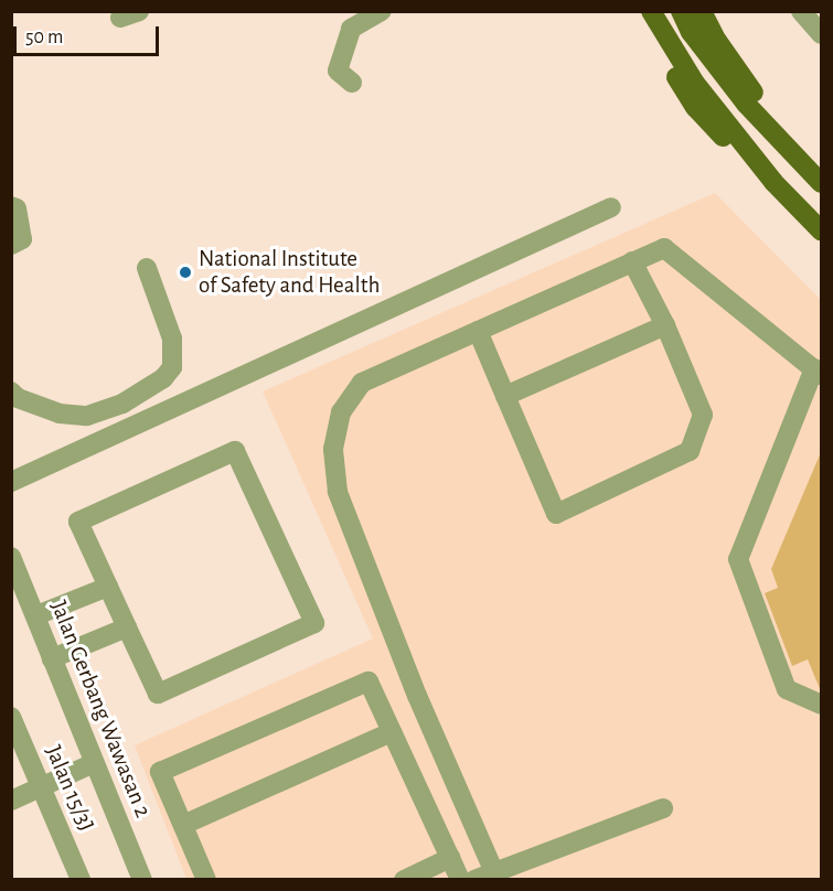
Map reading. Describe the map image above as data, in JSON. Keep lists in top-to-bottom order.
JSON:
{
  "streets": {
    "street": ["Jalan Gerbang Wawasan 2", "Jalan 15/3J"]
  },
  "places": ["National Institute of Safety and Health"],
  "scale_bar": "50 m"
}
